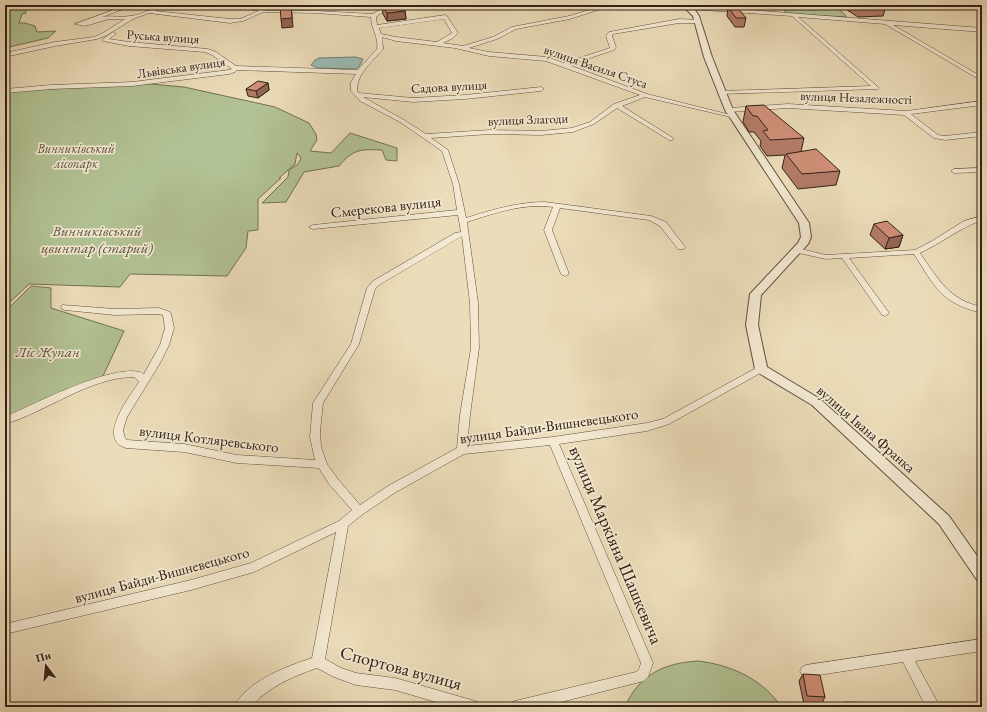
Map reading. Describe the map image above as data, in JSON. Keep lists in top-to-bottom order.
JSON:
{
  "streets": {
    "street": [
      "Руська вулиця",
      "вулиця Василя Стуса",
      "Львівська вулиця",
      "Садова вулиця",
      "вулиця Незалежності",
      "вулиця Злагоди",
      "Смерекова вулиця",
      "вулиця Байди-Вишневецького",
      "вулиця Івана Франка",
      "вулиця Котляревського",
      "вулиця Маркіяна Шашкевича",
      "Спортова вулиця"
    ]
  },
  "crossings": [
    ["Руська вулиця", "Львівська вулиця"],
    ["вулиця Василя Стуса", "вулиця Незалежності"],
    ["вулиця Василя Стуса", "вулиця Злагоди"],
    ["вулиця Байди-Вишневецького", "вулиця Івана Франка"],
    ["вулиця Байди-Вишневецького", "вулиця Маркіяна Шашкевича"],
    ["вулиця Байди-Вишневецького", "Спортова вулиця"]
  ],
  "parks": ["Винниківський лісопарк", "Винниківський цвинтар (старий)", "Ліс Жупан"],
  "north": "top"
}
